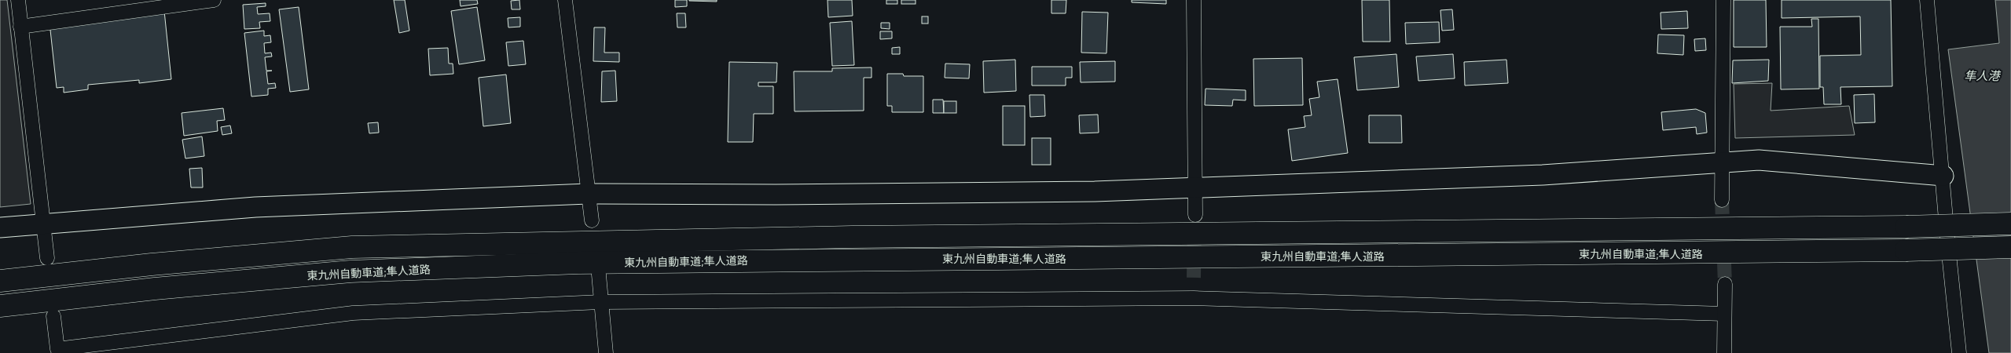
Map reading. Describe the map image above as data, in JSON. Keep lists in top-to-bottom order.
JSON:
{
  "streets": {
    "highway": ["東九州自動車道;隼人道路"]
  },
  "water": ["隼人港"]
}
